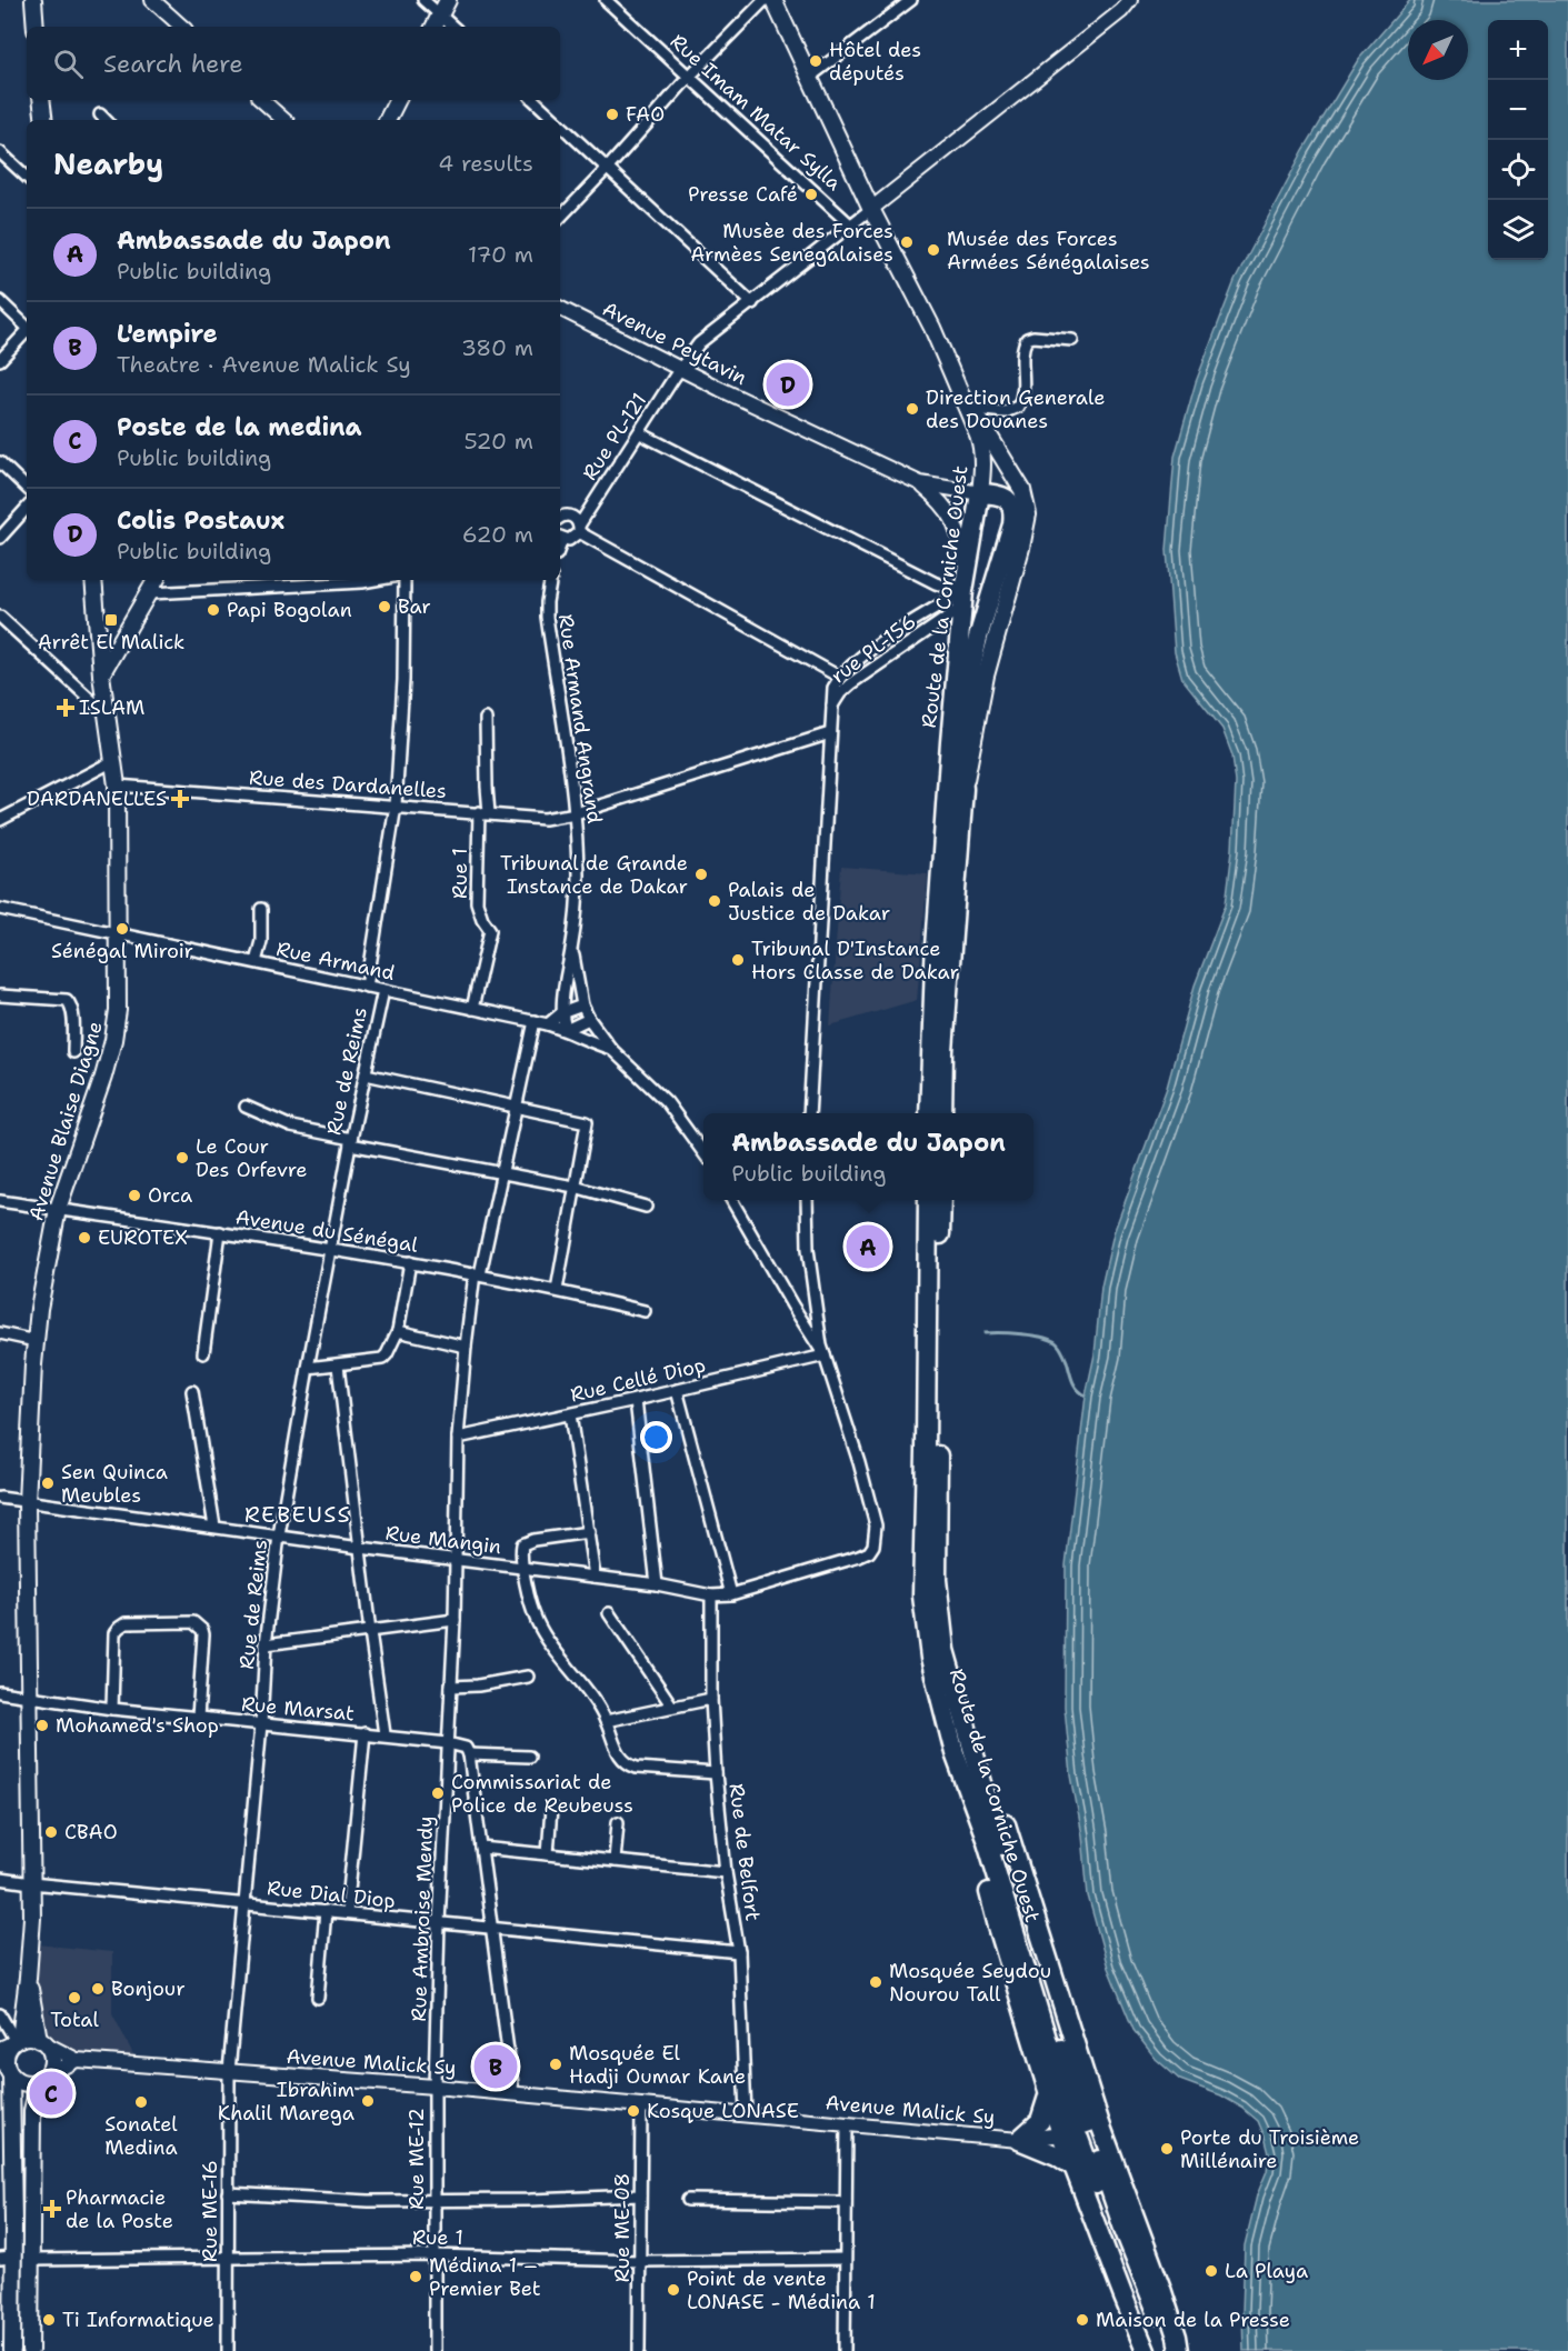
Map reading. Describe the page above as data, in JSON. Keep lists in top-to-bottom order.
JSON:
{
  "streets": {
    "highway": ["Route de la Corniche Ouest"],
    "main road": ["Avenue Peytavin", "Avenue Blaise Diagne", "Avenue Malick Sy"],
    "street": [
      "Rue Imam Matar Sylla",
      "Rue PL-121",
      "rue PL-156",
      "Rue Armand Angrand",
      "Rue des Dardanelles",
      "Rue 1",
      "Rue Armand",
      "Rue de Reims",
      "Avenue du Sénégal",
      "Rue Cellé Diop",
      "Rue Mangin",
      "Rue Marsat",
      "Rue de Belfort",
      "Rue Dial Diop",
      "Rue Ambroise Mendy",
      "Rue ME-12",
      "Rue ME-16",
      "Rue ME-08"
    ]
  },
  "crossings": [
    ["Rue Imam Matar Sylla", "Rue PL-121"],
    ["Avenue Peytavin", "Rue PL-121"],
    ["Route de la Corniche Ouest", "rue PL-156"],
    ["Route de la Corniche Ouest", "Avenue Malick Sy"],
    ["Rue Armand Angrand", "Rue des Dardanelles"],
    ["Rue Armand Angrand", "Rue Armand"],
    ["Rue des Dardanelles", "Rue 1"],
    ["Rue des Dardanelles", "Rue de Reims"],
    ["Rue des Dardanelles", "Avenue Blaise Diagne"],
    ["Rue 1", "Rue Armand"],
    ["Rue 1", "Rue ME-12"],
    ["Rue 1", "Rue ME-16"],
    ["Rue 1", "Rue ME-08"],
    ["Rue Armand", "Rue de Reims"],
    ["Rue Armand", "Avenue Blaise Diagne"],
    ["Rue Armand", "Rue Ambroise Mendy"],
    ["Rue de Reims", "Avenue du Sénégal"],
    ["Rue de Reims", "Rue Mangin"],
    ["Rue de Reims", "Rue Marsat"],
    ["Rue de Reims", "Rue Dial Diop"],
    ["Rue de Reims", "Avenue Malick Sy"],
    ["Rue de Reims", "Rue ME-16"],
    ["Avenue Blaise Diagne", "Avenue du Sénégal"],
    ["Avenue Blaise Diagne", "Rue Mangin"],
    ["Avenue Blaise Diagne", "Rue Marsat"],
    ["Avenue Blaise Diagne", "Rue Dial Diop"],
    ["Avenue Blaise Diagne", "Avenue Malick Sy"],
    ["Avenue du Sénégal", "Rue Ambroise Mendy"],
    ["Rue Cellé Diop", "Rue Mangin"],
    ["Rue Cellé Diop", "Rue Ambroise Mendy"],
    ["Rue Mangin", "Rue de Belfort"],
    ["Rue Mangin", "Rue Ambroise Mendy"],
    ["Rue Marsat", "Rue Ambroise Mendy"],
    ["Rue de Belfort", "Rue Dial Diop"],
    ["Rue de Belfort", "Avenue Malick Sy"],
    ["Rue Dial Diop", "Rue Ambroise Mendy"],
    ["Rue Ambroise Mendy", "Avenue Malick Sy"],
    ["Rue Ambroise Mendy", "Rue ME-12"],
    ["Avenue Malick Sy", "Rue ME-12"],
    ["Avenue Malick Sy", "Rue ME-16"],
    ["Avenue Malick Sy", "Rue ME-08"]
  ],
  "districts": ["REBEUSS"],
  "places": {
    "other": [
      "Hôtel des députés",
      "FAO",
      "Presse Café",
      "Musèe des Forces Armèes Senegalaises",
      "Musée des Forces Armées Sénégalaises",
      "Direction Generale des Douanes",
      "Bar",
      "Papi Bogolan",
      "Tribunal de Grande Instance de Dakar",
      "Palais de Justice de Dakar",
      "Sénégal Miroir",
      "Tribunal D'Instance Hors Classe de Dakar",
      "Le Cour Des Orfevre",
      "Orca",
      "EUROTEX",
      "Sen Quinca Meubles",
      "Mohamed's Shop",
      "Commissariat de Police de Reubeuss",
      "CBAO",
      "Mosquée Seydou Nourou Tall",
      "Bonjour",
      "Total",
      "Mosquée El Hadji Oumar Kane",
      "Ibrahim Khalil Marega",
      "Sonatel Medina",
      "Kosque LONASE",
      "Porte du Troisième Millénaire",
      "La Playa",
      "Médina 1 – Premier Bet",
      "Point de vente LONASE - Médina 1",
      "Ti Informatique",
      "Maison de la Presse"
    ],
    "transit": ["Arrêt El Malick"],
    "health": ["ISLAM", "DARDANELLES", "Pharmacie de la Poste"]
  },
  "north": "bottom left",
  "page": {
    "map_buttons": ["+", "−"],
    "search": "Search here",
    "heading": ["Nearby", "4 results"],
    "list": [
      {
        "mark": "A",
        "name": "Ambassade du Japon",
        "note": "Public building",
        "value": "170 m"
      },
      {
        "mark": "B",
        "name": "L'empire",
        "note": "Theatre · Avenue Malick Sy",
        "value": "380 m"
      },
      {
        "mark": "C",
        "name": "Poste de la medina",
        "note": "Public building",
        "value": "520 m"
      },
      {
        "mark": "D",
        "name": "Colis Postaux",
        "note": "Public building",
        "value": "620 m"
      }
    ],
    "pins": [
      "D",
      "A",
      "B",
      "C"
    ],
    "popup": ["Ambassade du Japon", "Public building"]
  }
}
